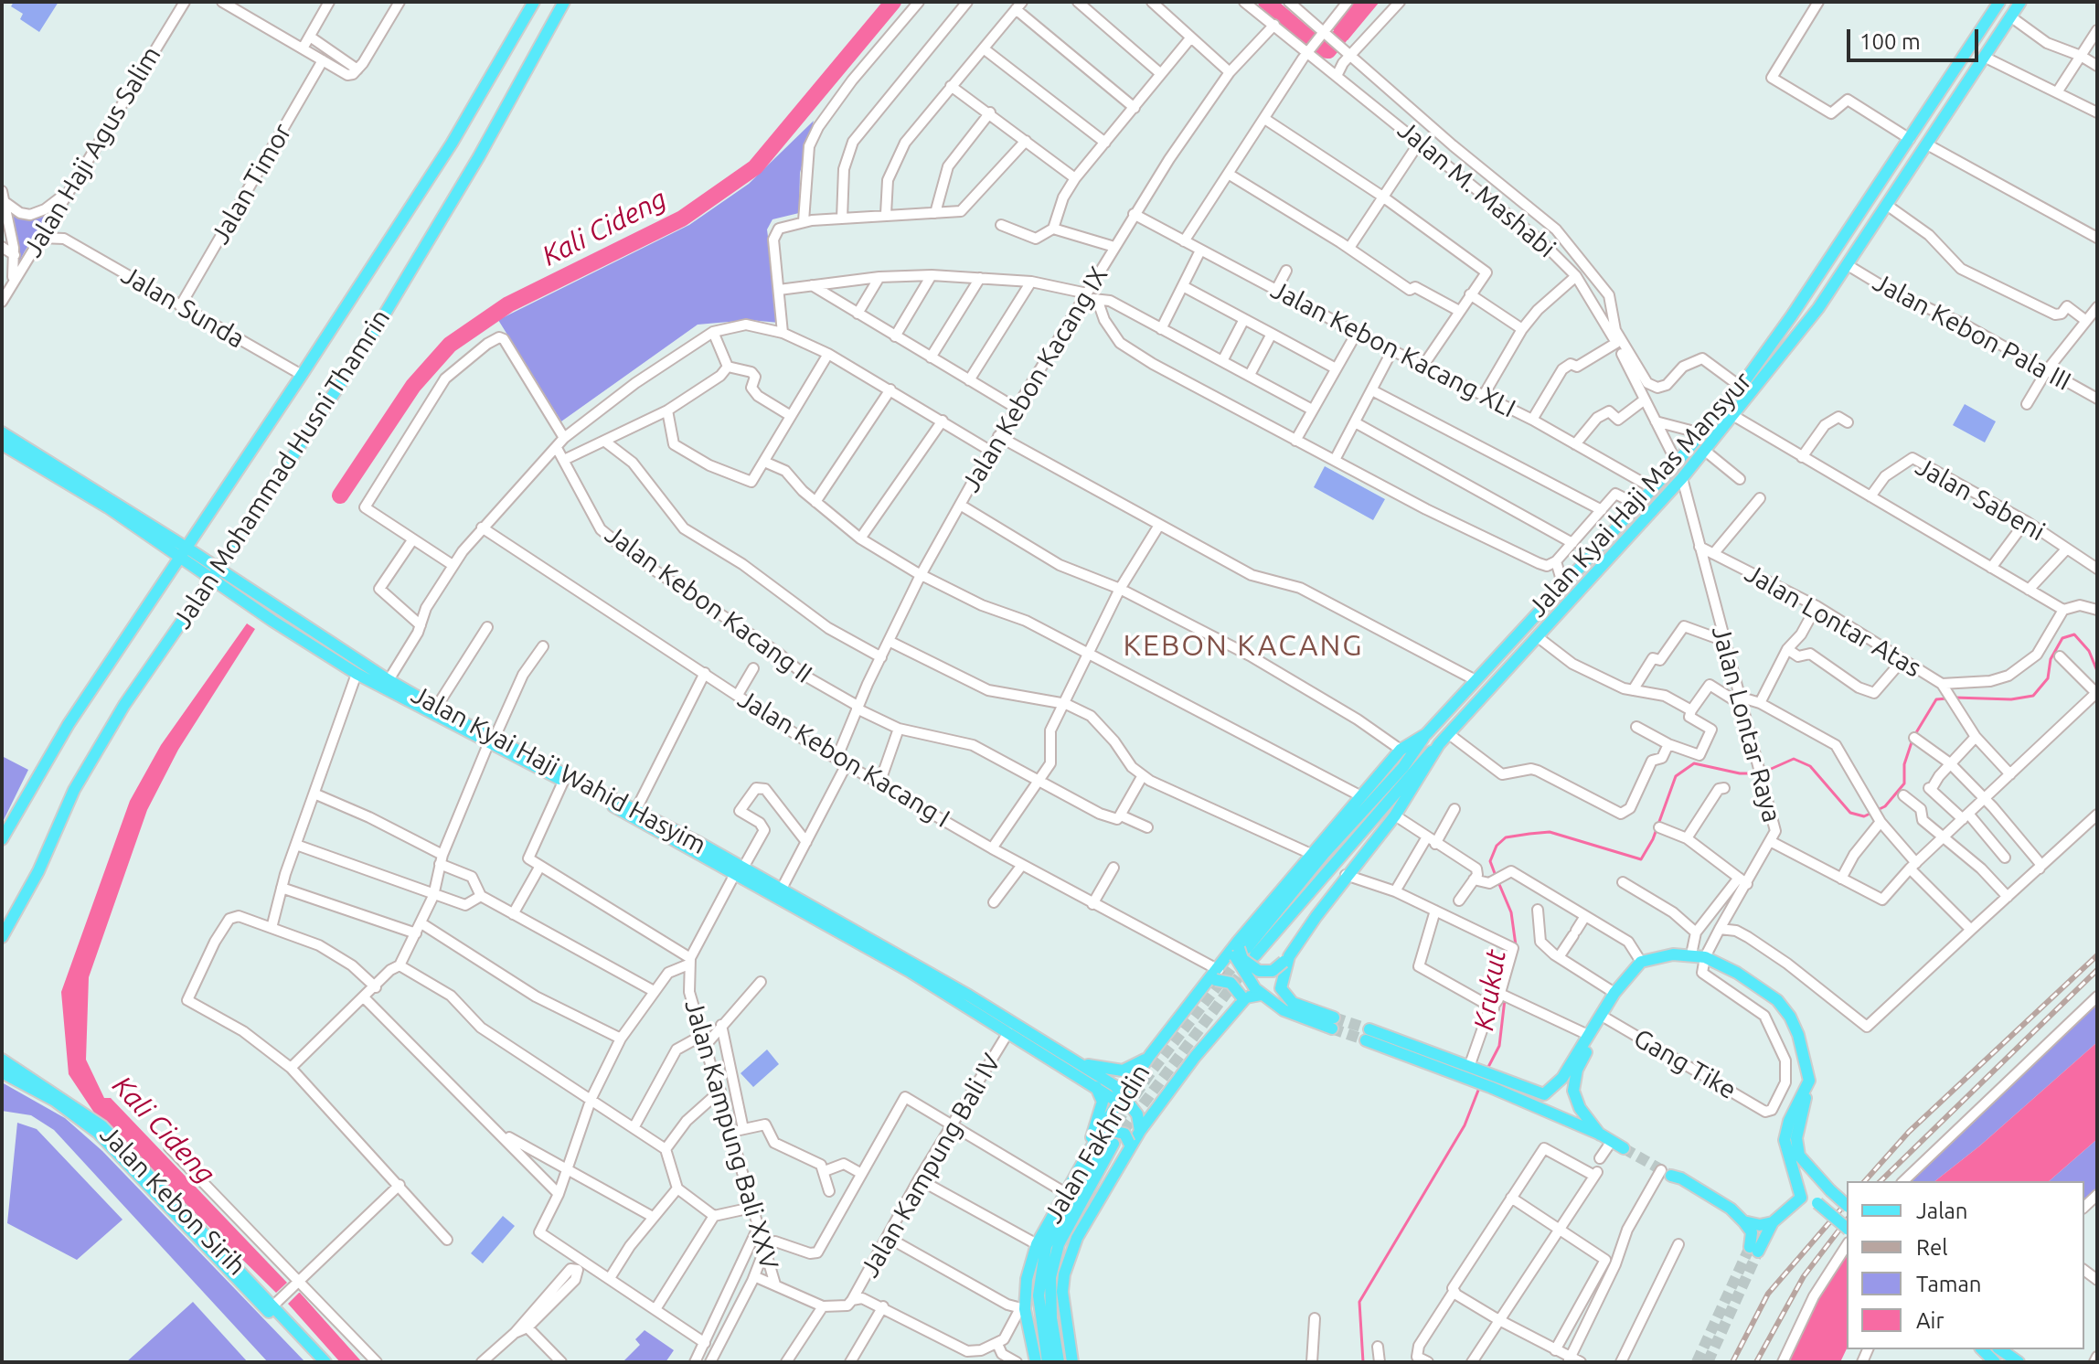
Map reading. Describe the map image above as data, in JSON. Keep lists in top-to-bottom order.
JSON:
{
  "streets": {
    "main road": [
      "Jalan Mohammad Husni Thamrin",
      "Jalan Kyai Haji Mas Mansyur",
      "Jalan Kyai Haji Wahid Hasyim",
      "Jalan Fakhrudin",
      "Jalan Kebon Sirih"
    ],
    "street": [
      "Jalan Haji Agus Salim",
      "Jalan Timor",
      "Jalan M. Mashabi",
      "Jalan Sunda",
      "Jalan Kebon Pala III",
      "Jalan Kebon Kacang XLI",
      "Jalan Kebon Kacang IX",
      "Jalan Sabeni",
      "Jalan Kebon Kacang II",
      "Jalan Lontar Atas",
      "Jalan Lontar Raya",
      "Jalan Kebon Kacang I",
      "Gang Tike",
      "Jalan Kampung Bali XXV",
      "Jalan Kampung Bali IV"
    ]
  },
  "crossings": [
    ["Jalan Haji Agus Salim", "Jalan Sunda"],
    ["Jalan Timor", "Jalan Sunda"],
    ["Jalan M. Mashabi", "Jalan Kebon Kacang IX"],
    ["Jalan M. Mashabi", "Jalan Kyai Haji Mas Mansyur"],
    ["Jalan Sunda", "Jalan Mohammad Husni Thamrin"],
    ["Jalan Kebon Pala III", "Jalan Kyai Haji Mas Mansyur"],
    ["Jalan Kebon Kacang XLI", "Jalan Kebon Kacang IX"],
    ["Jalan Kebon Kacang XLI", "Jalan Kyai Haji Mas Mansyur"],
    ["Jalan Kebon Kacang IX", "Jalan Kebon Kacang II"],
    ["Jalan Kebon Kacang IX", "Jalan Kebon Kacang I"],
    ["Jalan Mohammad Husni Thamrin", "Jalan Kyai Haji Wahid Hasyim"],
    ["Jalan Kyai Haji Mas Mansyur", "Jalan Sabeni"],
    ["Jalan Kyai Haji Mas Mansyur", "Jalan Lontar Raya"],
    ["Jalan Kyai Haji Mas Mansyur", "Jalan Fakhrudin"],
    ["Jalan Lontar Atas", "Jalan Lontar Raya"],
    ["Jalan Lontar Raya", "Gang Tike"],
    ["Jalan Kebon Kacang I", "Jalan Fakhrudin"],
    ["Jalan Kyai Haji Wahid Hasyim", "Jalan Fakhrudin"],
    ["Jalan Kyai Haji Wahid Hasyim", "Jalan Kampung Bali IV"]
  ],
  "districts": ["KEBON KACANG"],
  "water": ["Kali Cideng", "Krukut"],
  "legend": [
    "Jalan",
    "Rel",
    "Taman",
    "Air"
  ],
  "scale_bar": "100 m"
}
